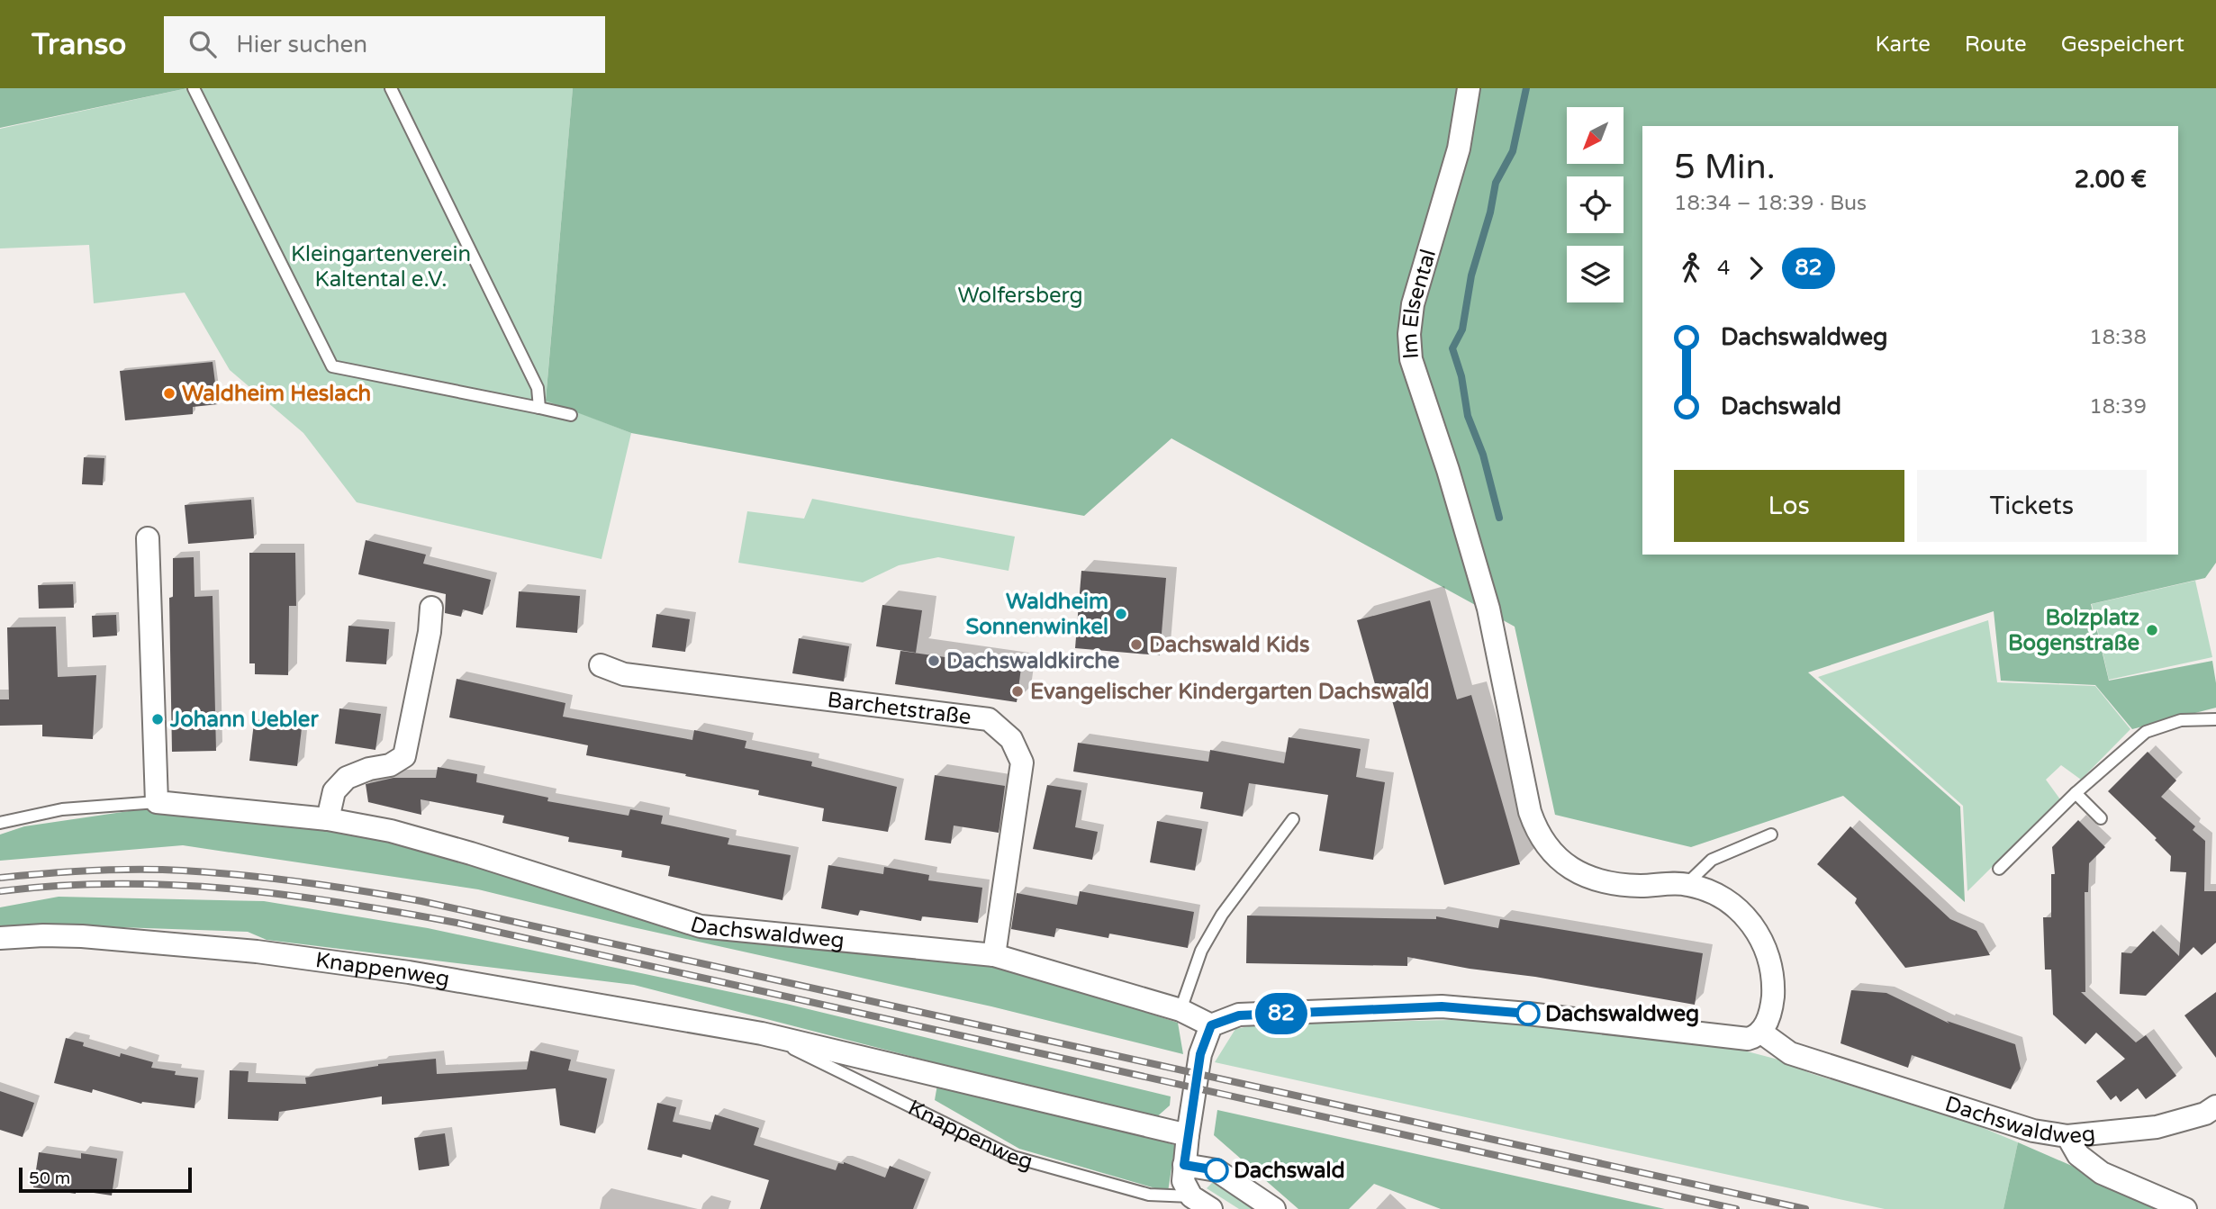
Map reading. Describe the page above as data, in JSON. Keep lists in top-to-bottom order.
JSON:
{
  "streets": {
    "street": [
      "Im Elsental",
      "Barchetstraße",
      "Dachswaldweg",
      "Knappenweg"
    ]
  },
  "crossings": [
    ["Barchetstraße", "Dachswaldweg"]
  ],
  "parks": ["Kleingartenverein Kaltental e.V.", "Wolfersberg"],
  "places": [
    "Waldheim Heslach",
    "Waldheim Sonnenwinkel",
    "Bolzplatz Bogenstraße",
    "Dachswald Kids",
    "Dachswaldkirche",
    "Evangelischer Kindergarten Dachswald",
    "Johann Uebler",
    "Dachswaldweg",
    "Dachswald"
  ],
  "lines": ["bus line 82"],
  "scale_bar": "50 m",
  "north": "bottom left",
  "page": {
    "header": "Transo",
    "search": "Hier suchen",
    "nav": ["Karte", "Route", "Gespeichert"],
    "on_map": "82",
    "heading": ["5 Min.", "18:34 – 18:39 · Bus", "2.00 €"],
    "legs": ["4", "82"],
    "list": [
      {
        "name": "Dachswaldweg",
        "value": "18:38"
      },
      {
        "name": "Dachswald",
        "value": "18:39"
      }
    ],
    "buttons": ["Los", "Tickets"],
    "scale": "50 m"
  }
}
